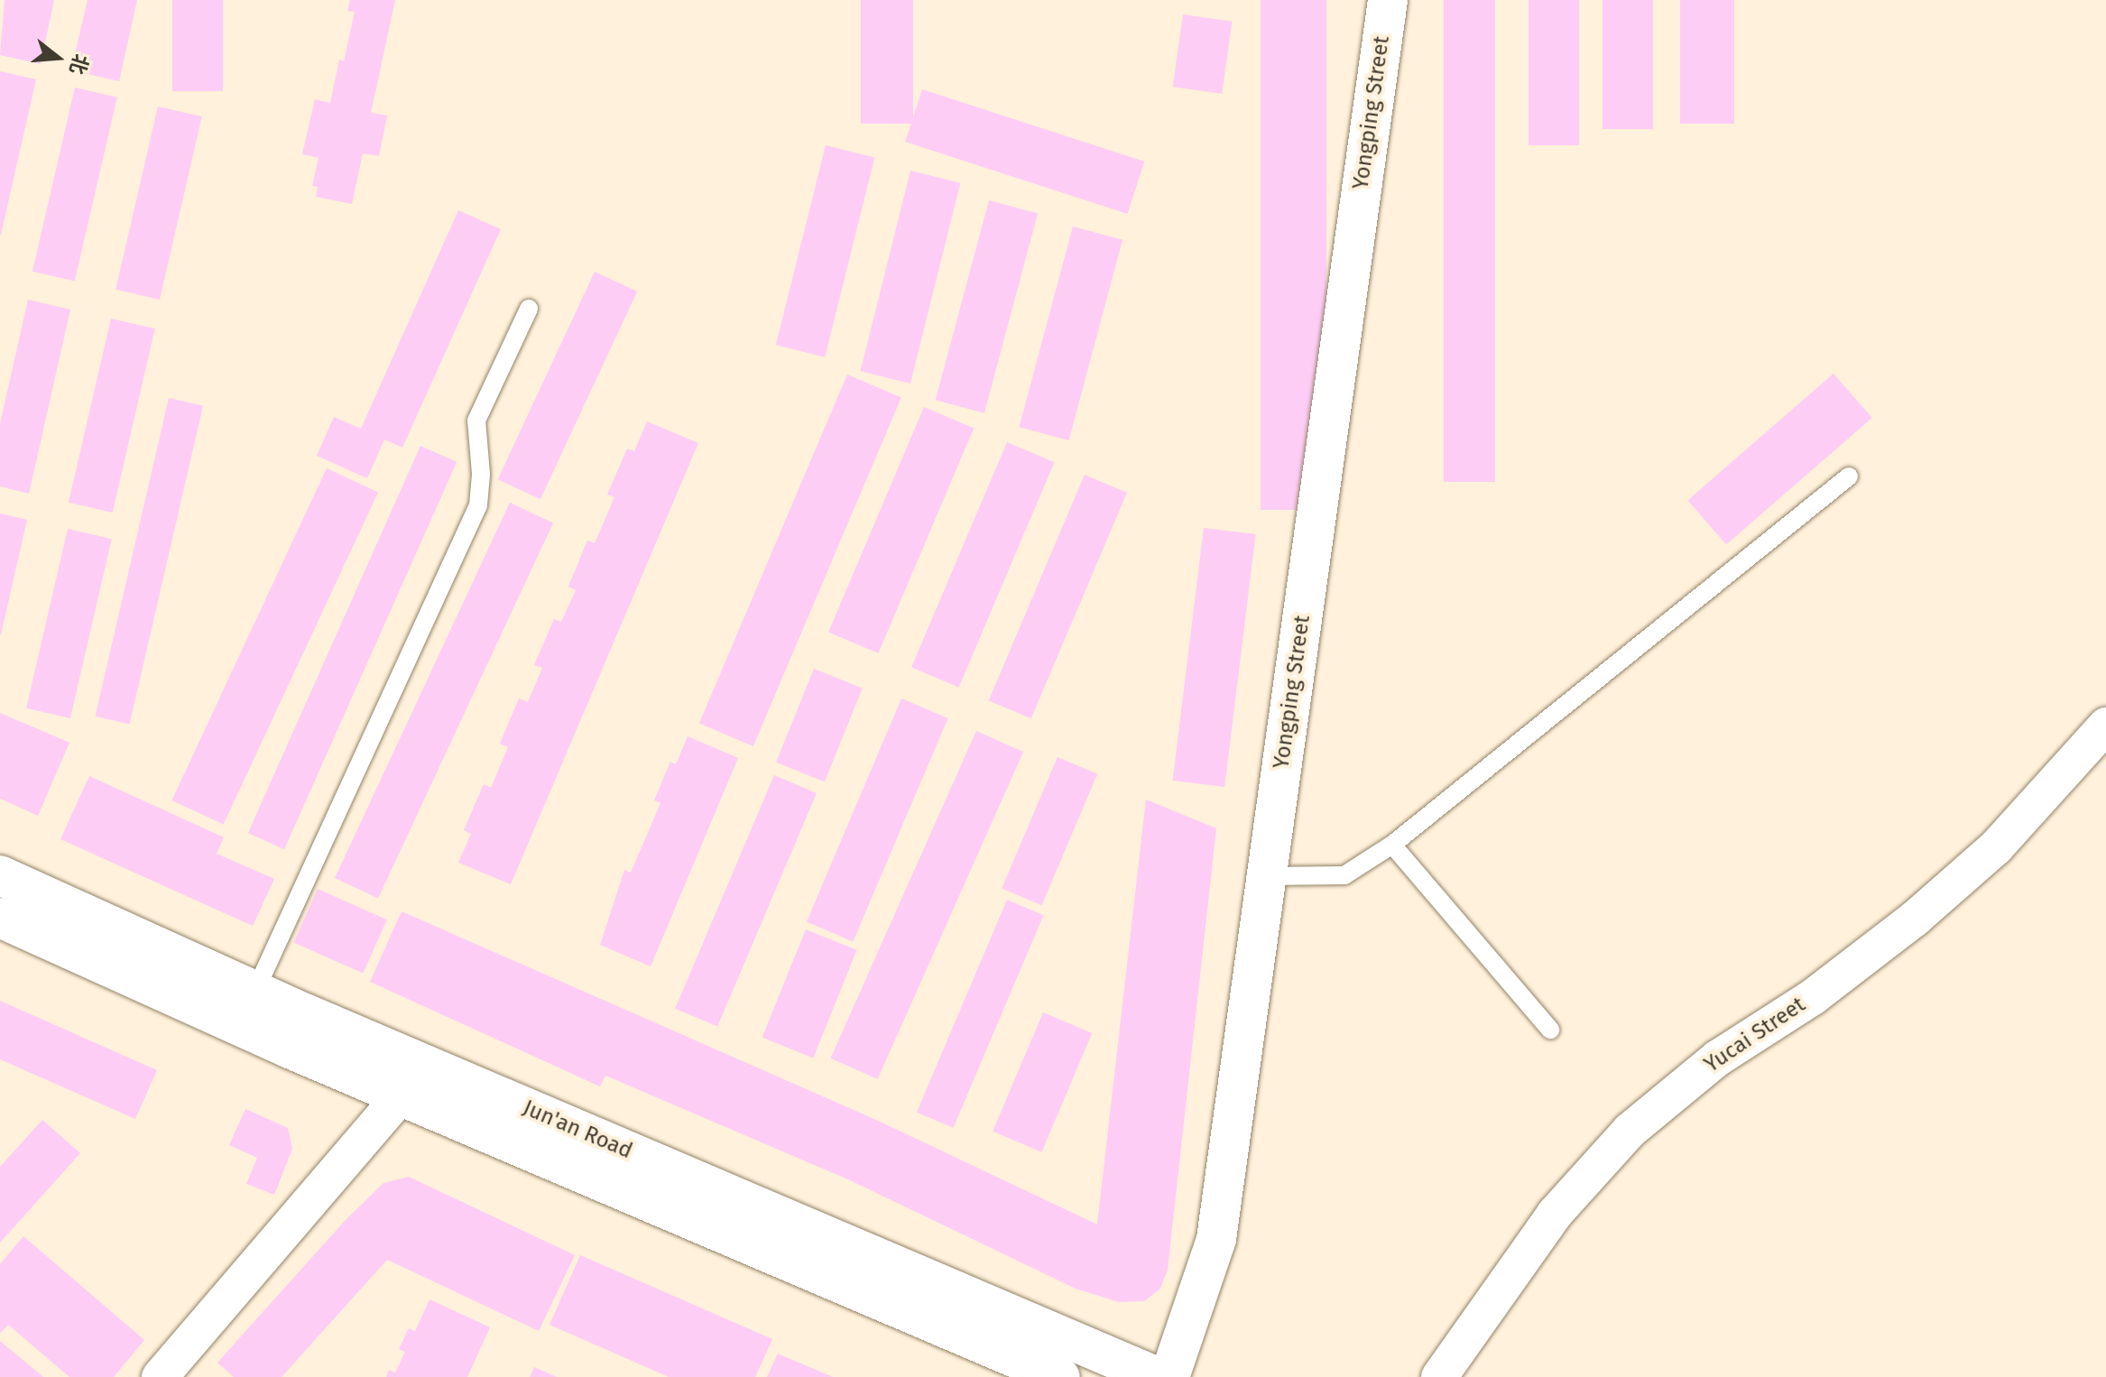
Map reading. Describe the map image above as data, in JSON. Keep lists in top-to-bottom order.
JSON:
{
  "streets": {
    "street": ["Yongping Street", "Yucai Street", "Jun'an Road"]
  },
  "north": "right"
}
